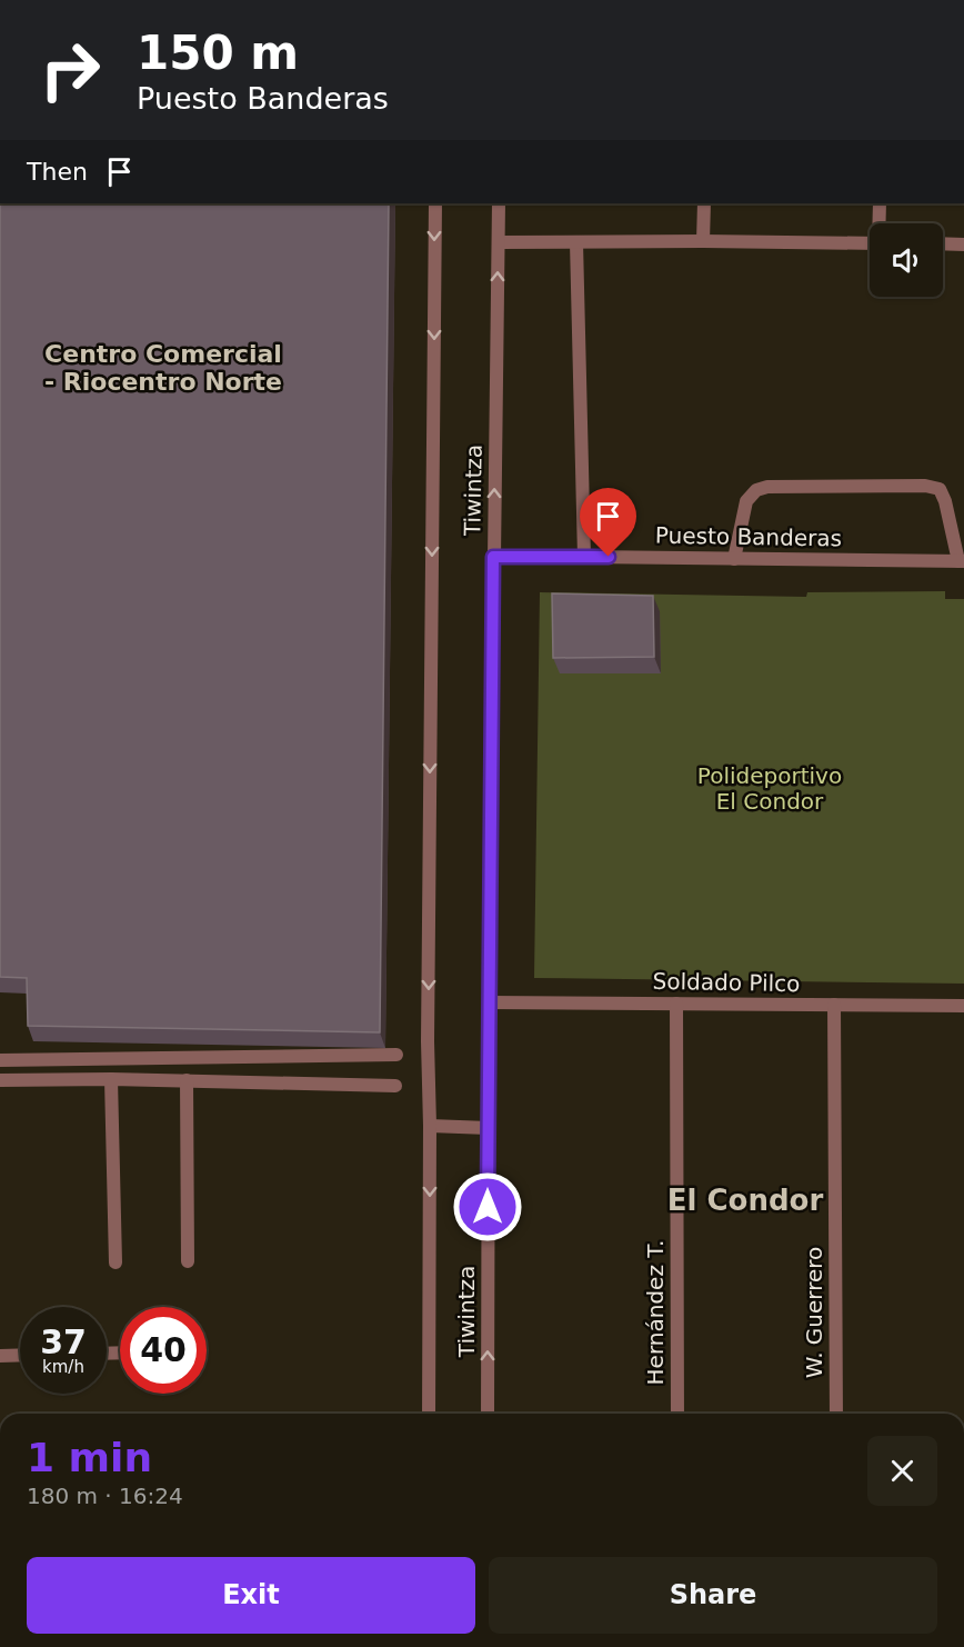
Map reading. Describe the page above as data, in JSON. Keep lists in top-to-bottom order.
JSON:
{
  "streets": {
    "street": [
      "Tiwintza",
      "Puesto Banderas",
      "Soldado Pilco",
      "Hernández T.",
      "W. Guerrero"
    ]
  },
  "crossings": [
    ["Tiwintza", "Puesto Banderas"],
    ["Tiwintza", "Soldado Pilco"],
    ["Soldado Pilco", "Hernández T."],
    ["Soldado Pilco", "W. Guerrero"]
  ],
  "districts": ["Centro Comercial - Riocentro Norte", "El Condor"],
  "parks": ["Polideportivo El Condor"],
  "page": {
    "turn": ["150 m", "Puesto Banderas"],
    "then": "Then",
    "speed": "37 km/h",
    "limit": "40",
    "heading": ["1 min", "180 m · 16:24"],
    "buttons": ["Exit", "Share"]
  }
}
